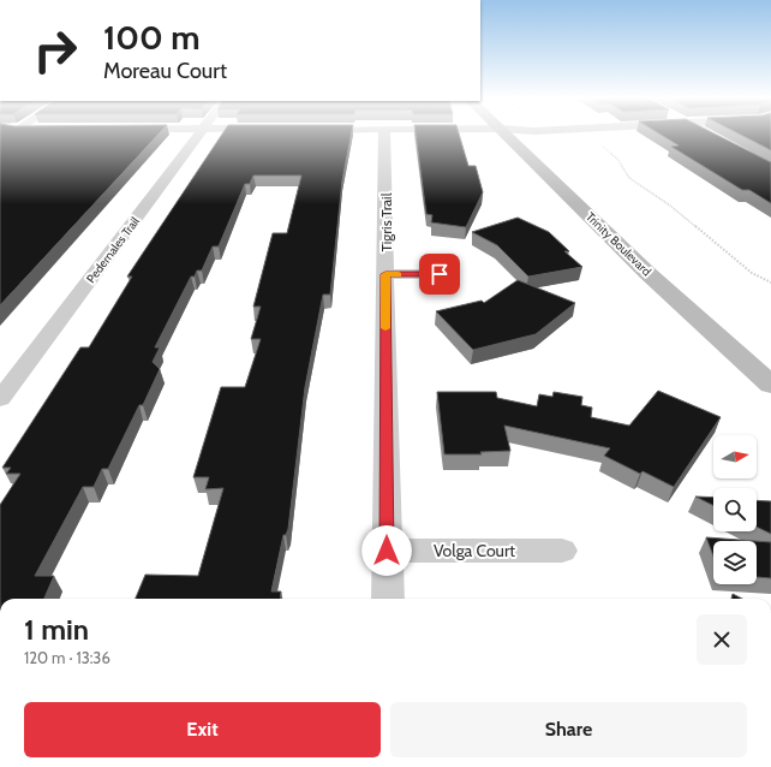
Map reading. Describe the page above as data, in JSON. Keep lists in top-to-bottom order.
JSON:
{
  "streets": {
    "main road": ["Trinity Boulevard"],
    "street": ["Tigris Trail", "Pedernales Trail", "Volga Court"]
  },
  "crossings": [
    ["Tigris Trail", "Volga Court"]
  ],
  "north": "right",
  "page": {
    "turn": ["100 m", "Moreau Court"],
    "heading": ["1 min", "120 m · 13:36"],
    "buttons": ["Exit", "Share"]
  }
}
